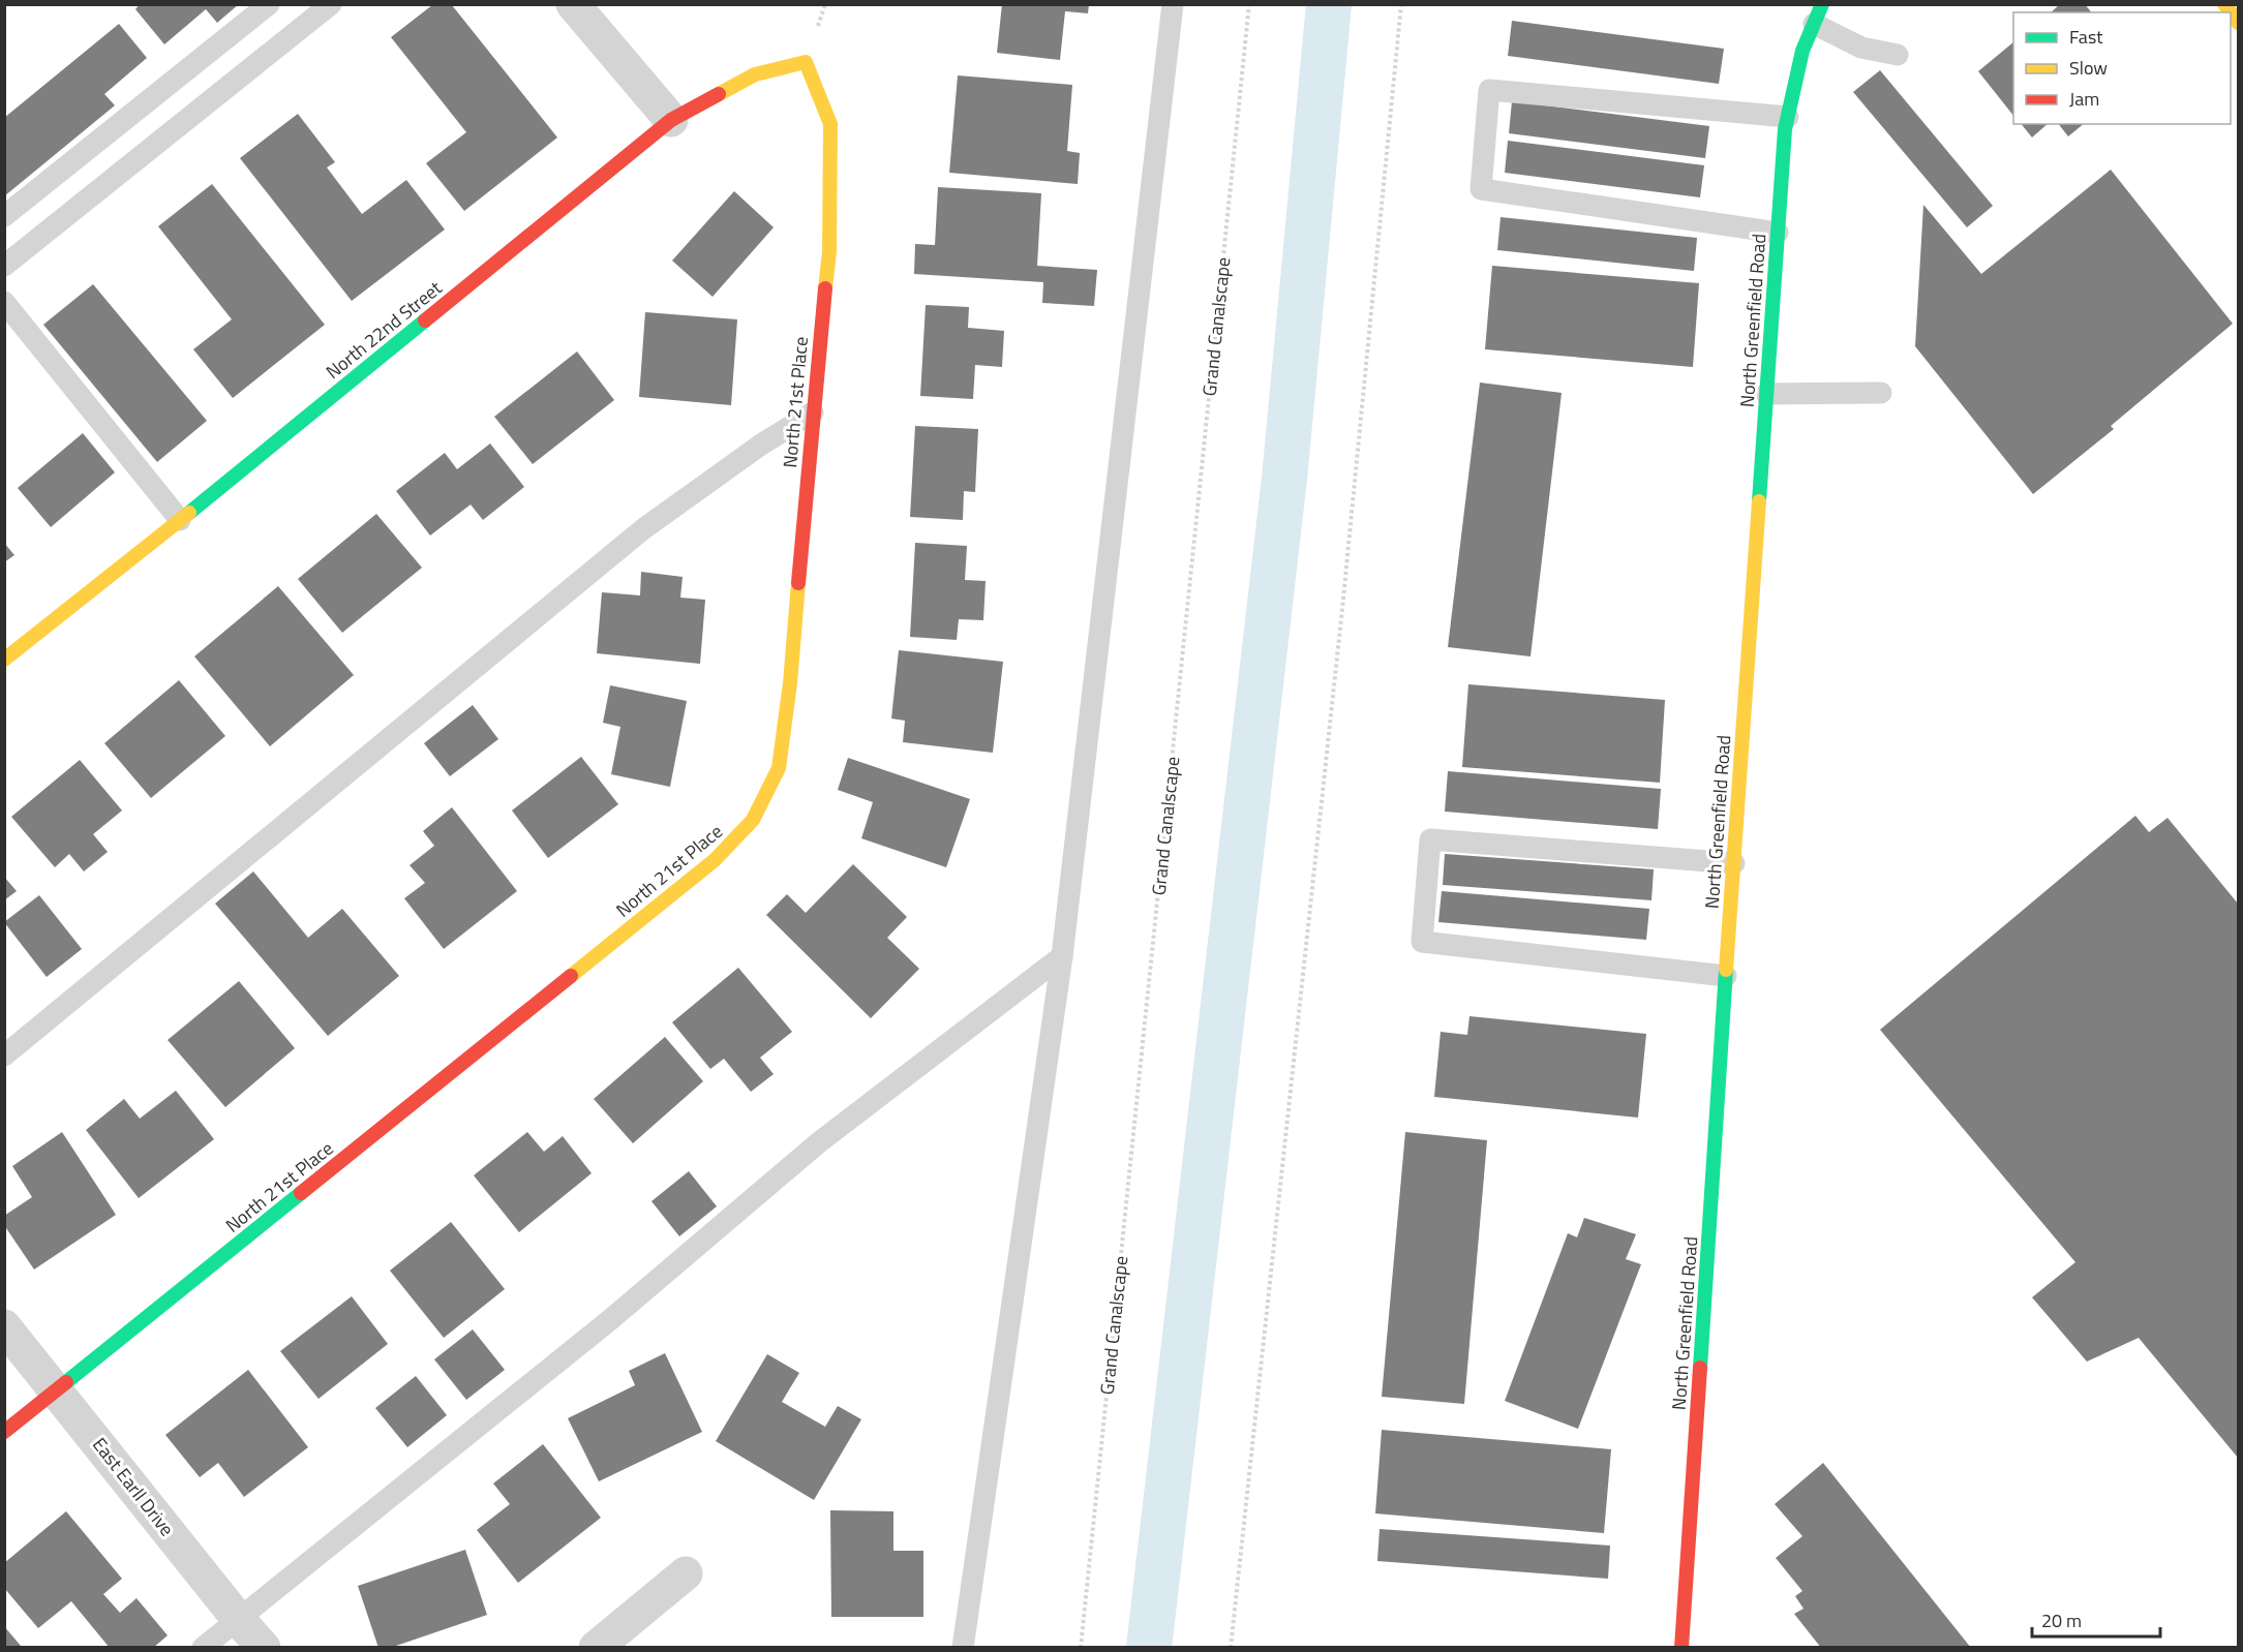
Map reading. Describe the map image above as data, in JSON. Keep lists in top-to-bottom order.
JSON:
{
  "streets": {
    "street": [
      "North Greenfield Road",
      "North 22nd Street",
      "North 21st Place",
      "East Earll Drive"
    ],
    "path": ["Grand Canalscape"]
  },
  "crossings": [
    ["North 22nd Street", "North 21st Place"],
    ["North 21st Place", "East Earll Drive"]
  ],
  "legend": ["Fast", "Slow", "Jam"],
  "scale_bar": "20 m"
}
